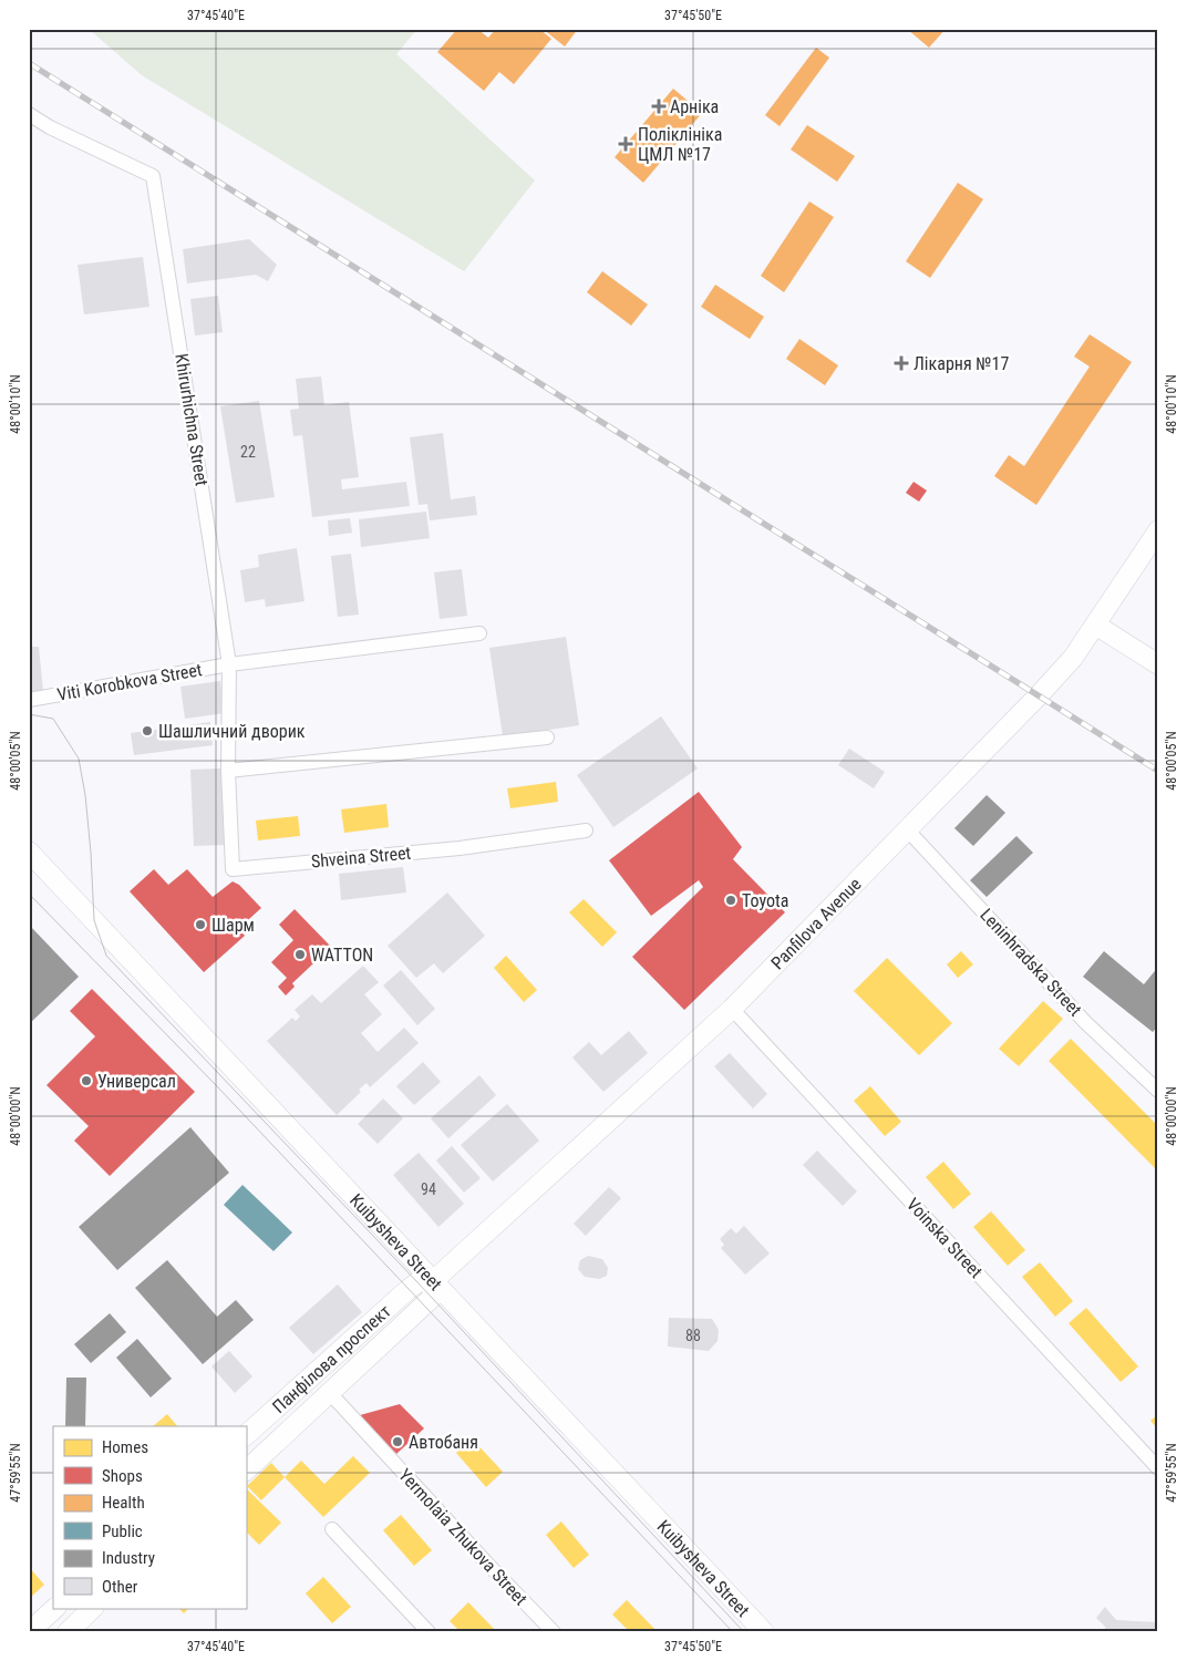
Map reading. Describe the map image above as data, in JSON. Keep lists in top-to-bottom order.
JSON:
{
  "streets": {
    "main road": ["Panfilova Avenue", "Kuibysheva Street", "Панфілова проспект"],
    "street": [
      "Khirurhichna Street",
      "Viti Korobkova Street",
      "Shveina Street",
      "Leninhradska Street",
      "Voinska Street",
      "Yermolaia Zhukova Street"
    ]
  },
  "crossings": [
    ["Khirurhichna Street", "Viti Korobkova Street"],
    ["Khirurhichna Street", "Shveina Street"],
    ["Viti Korobkova Street", "Shveina Street"],
    ["Panfilova Avenue", "Leninhradska Street"],
    ["Panfilova Avenue", "Voinska Street"],
    ["Panfilova Avenue", "Kuibysheva Street"],
    ["Panfilova Avenue", "Панфілова проспект"],
    ["Kuibysheva Street", "Панфілова проспект"]
  ],
  "places": {
    "health": ["Арніка", "Поліклініка ЦМЛ №17", "Лікарня №17"],
    "other": [
      "Шашличний дворик",
      "Toyota",
      "Шарм",
      "WATTON",
      "Универсал",
      "Автобаня"
    ]
  },
  "house_numbers": ["22", "94", "88"],
  "legend": [
    "Homes",
    "Shops",
    "Health",
    "Public",
    "Industry",
    "Other"
  ],
  "coordinates": [
    "37°45'40\"E",
    "37°45'50\"E",
    "48°00'10\"N",
    "48°00'05\"N",
    "48°00'00\"N",
    "47°59'55\"N"
  ]
}
